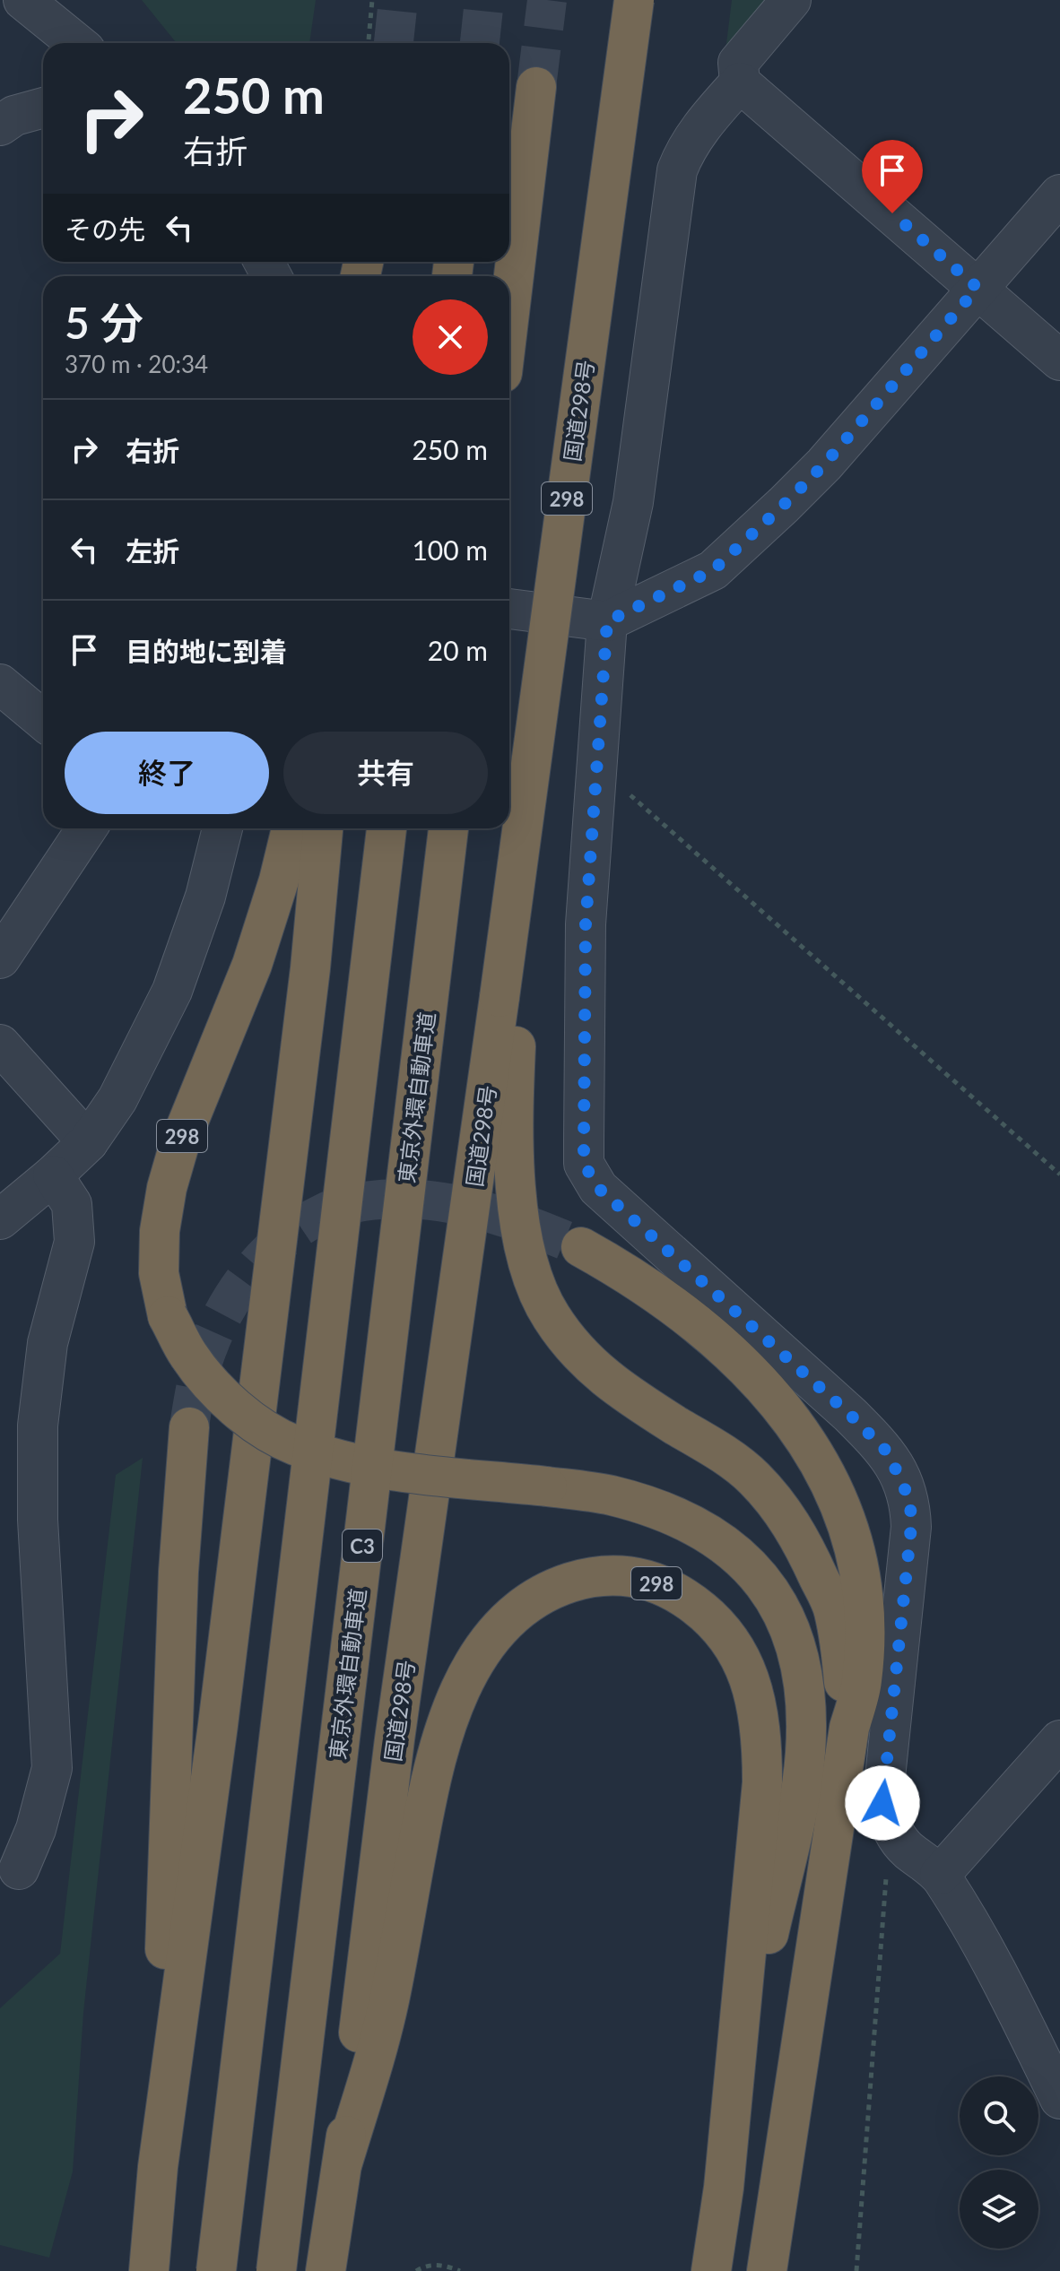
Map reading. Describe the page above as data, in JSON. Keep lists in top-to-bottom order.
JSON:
{
  "streets": {
    "highway": [
      "国道298号",
      "298",
      "東京外環自動車道",
      "C3"
    ]
  },
  "crossings": [
    ["国道298号", "298"]
  ],
  "page": {
    "turn": ["250 m", "右折"],
    "then": "その先",
    "heading": ["5 分", "370 m · 20:34"],
    "list": [
      {
        "name": "右折",
        "value": "250 m"
      },
      {
        "name": "左折",
        "value": "100 m"
      },
      {
        "name": "目的地に到着",
        "value": "20 m"
      }
    ],
    "buttons": ["終了", "共有"]
  }
}
